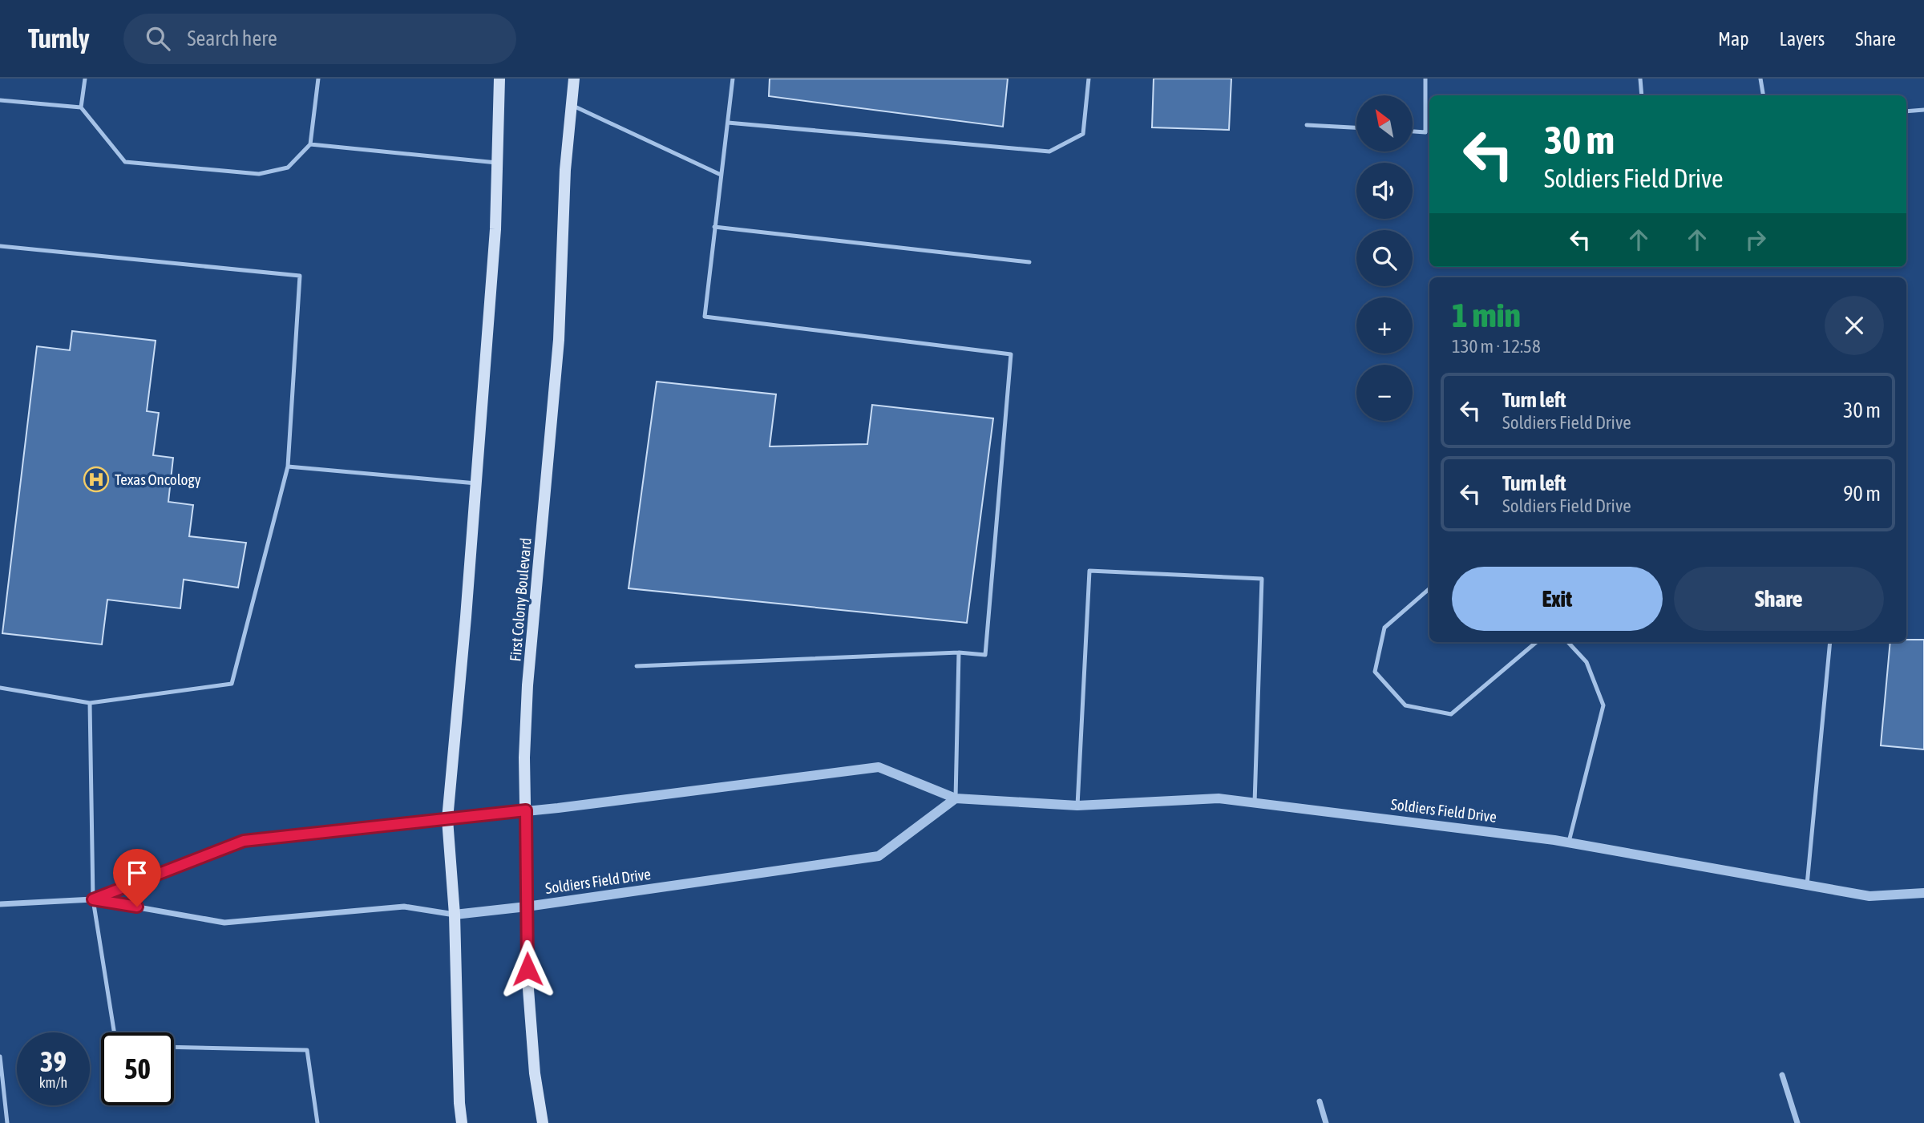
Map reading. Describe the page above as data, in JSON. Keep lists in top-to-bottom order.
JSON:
{
  "streets": {
    "main road": ["First Colony Boulevard"],
    "street": ["Soldiers Field Drive"]
  },
  "crossings": [
    ["First Colony Boulevard", "Soldiers Field Drive"]
  ],
  "places": {
    "hospital": ["Texas Oncology"]
  },
  "north": "top left",
  "page": {
    "header": "Turnly",
    "search": "Search here",
    "nav": ["Map", "Layers", "Share"],
    "map_buttons": ["+", "−"],
    "turn": ["30 m", "Soldiers Field Drive"],
    "heading": ["1 min", "130 m · 12:58"],
    "list": [
      {
        "name": "Turn left",
        "note": "Soldiers Field Drive",
        "value": "30 m"
      },
      {
        "name": "Turn left",
        "note": "Soldiers Field Drive",
        "value": "90 m"
      }
    ],
    "buttons": ["Exit", "Share"],
    "speed": "39 km/h",
    "limit": "50"
  }
}
